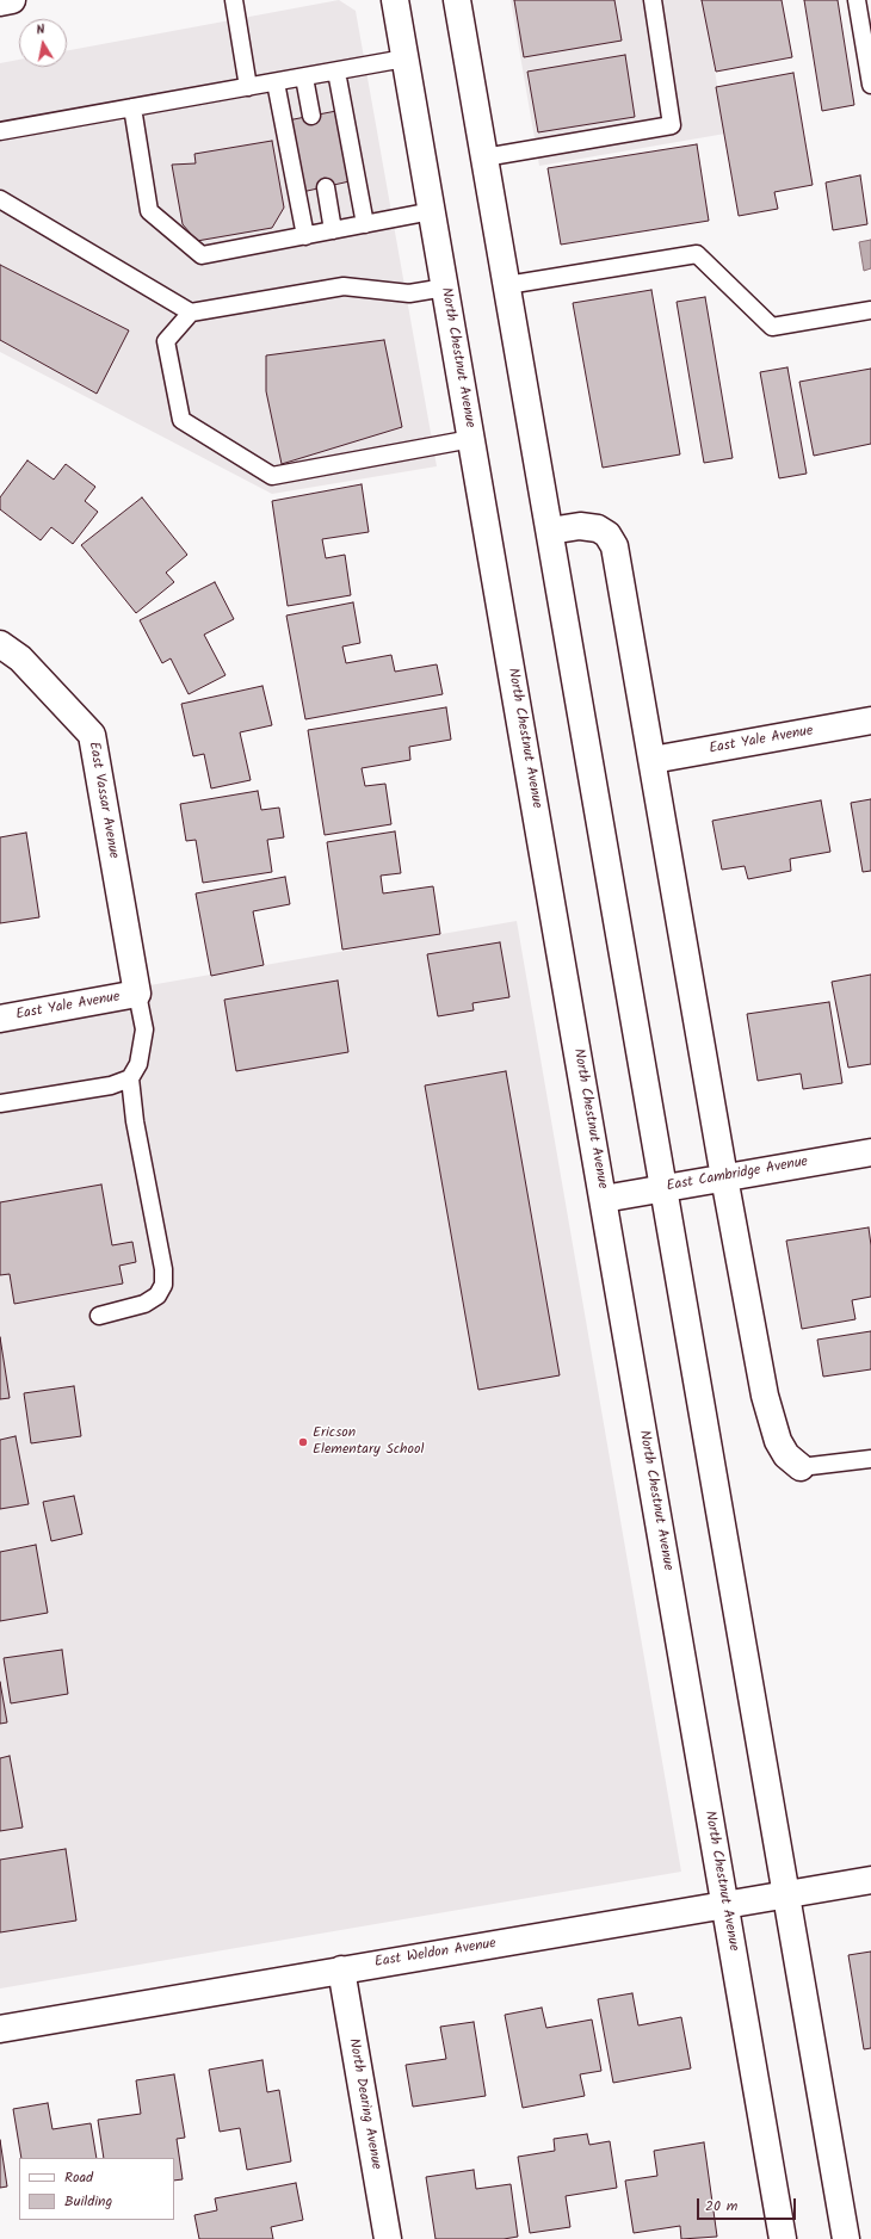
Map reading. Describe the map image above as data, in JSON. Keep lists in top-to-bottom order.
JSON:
{
  "streets": {
    "main road": [
      "North Chestnut Avenue",
      "East Yale Avenue",
      "East Vassar Avenue",
      "East Cambridge Avenue",
      "East Weldon Avenue",
      "North Dearing Avenue"
    ]
  },
  "crossings": [
    ["North Chestnut Avenue", "East Cambridge Avenue"],
    ["North Chestnut Avenue", "East Weldon Avenue"],
    ["East Yale Avenue", "East Vassar Avenue"],
    ["East Weldon Avenue", "North Dearing Avenue"]
  ],
  "places": ["Ericson Elementary School"],
  "legend": ["Road", "Building"],
  "scale_bar": "20 m",
  "north": "top"
}
